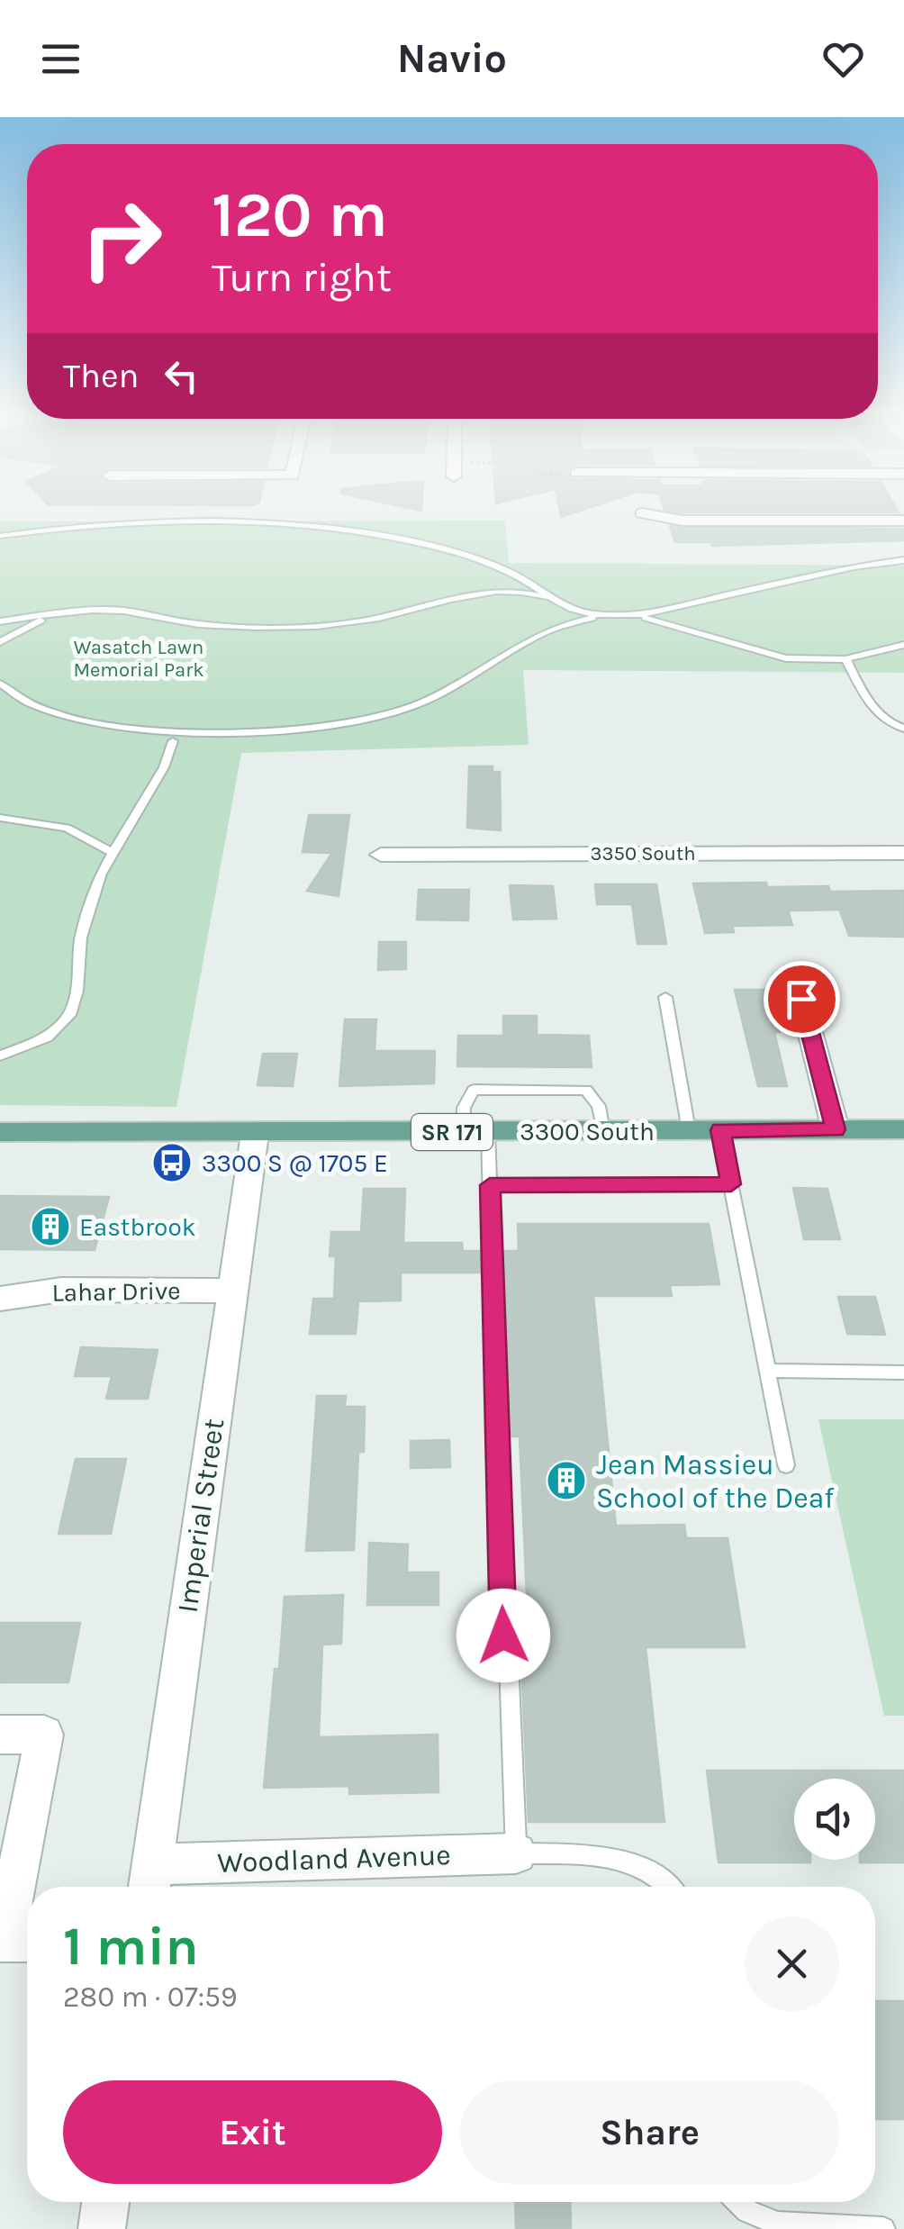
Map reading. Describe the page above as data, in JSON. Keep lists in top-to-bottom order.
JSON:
{
  "streets": {
    "main road": ["3300 South", "SR 171"],
    "street": [
      "3350 South",
      "Lahar Drive",
      "Imperial Street",
      "Woodland Avenue"
    ]
  },
  "crossings": [
    ["3300 South", "Imperial Street"],
    ["Lahar Drive", "Imperial Street"],
    ["Imperial Street", "Woodland Avenue"]
  ],
  "parks": ["Wasatch Lawn Memorial Park"],
  "places": {
    "bus stop": ["3300 S @ 1705 E"],
    "building": ["Eastbrook", "Jean Massieu School of the Deaf"]
  },
  "page": {
    "header": "Navio",
    "turn": ["120 m", "Turn right"],
    "then": "Then",
    "heading": ["1 min", "280 m · 07:59"],
    "buttons": ["Exit", "Share"]
  }
}
